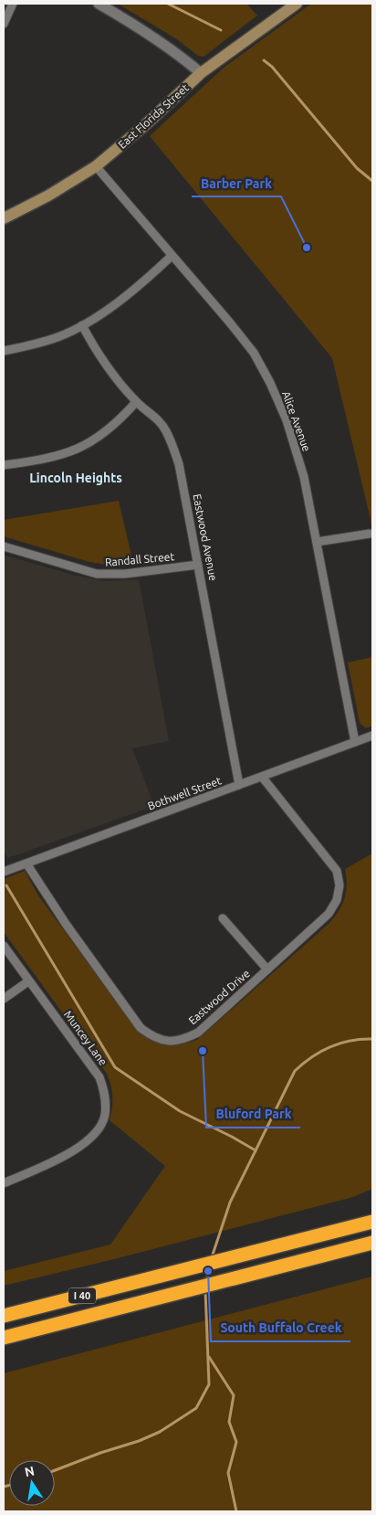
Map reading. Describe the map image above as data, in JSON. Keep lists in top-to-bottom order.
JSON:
{
  "streets": {
    "highway": ["I 40"],
    "main road": ["East Florida Street"],
    "street": [
      "Alice Avenue",
      "Eastwood Avenue",
      "Randall Street",
      "Bothwell Street",
      "Eastwood Drive",
      "Muncey Lane"
    ]
  },
  "crossings": [
    ["East Florida Street", "Alice Avenue"],
    ["Alice Avenue", "Bothwell Street"],
    ["Eastwood Avenue", "Randall Street"],
    ["Eastwood Avenue", "Bothwell Street"],
    ["Bothwell Street", "Eastwood Drive"]
  ],
  "districts": ["Lincoln Heights"],
  "places": ["Barber Park", "Bluford Park", "South Buffalo Creek"],
  "north": "top"
}
